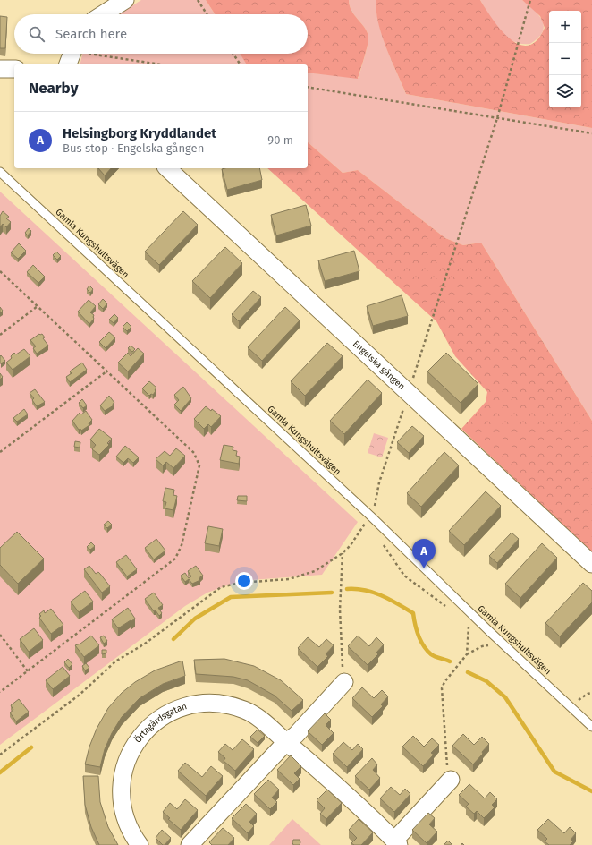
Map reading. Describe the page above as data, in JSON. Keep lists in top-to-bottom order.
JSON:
{
  "streets": {
    "street": ["Engelska gången", "Örtagårdsgatan"],
    "lane": ["Gamla Kungshultsvägen"]
  },
  "page": {
    "map_buttons": ["+", "−"],
    "search": "Search here",
    "heading": "Nearby",
    "list": [
      {
        "mark": "A",
        "name": "Helsingborg Kryddlandet",
        "note": "Bus stop · Engelska gången",
        "value": "90 m"
      }
    ],
    "pins": "A"
  }
}
